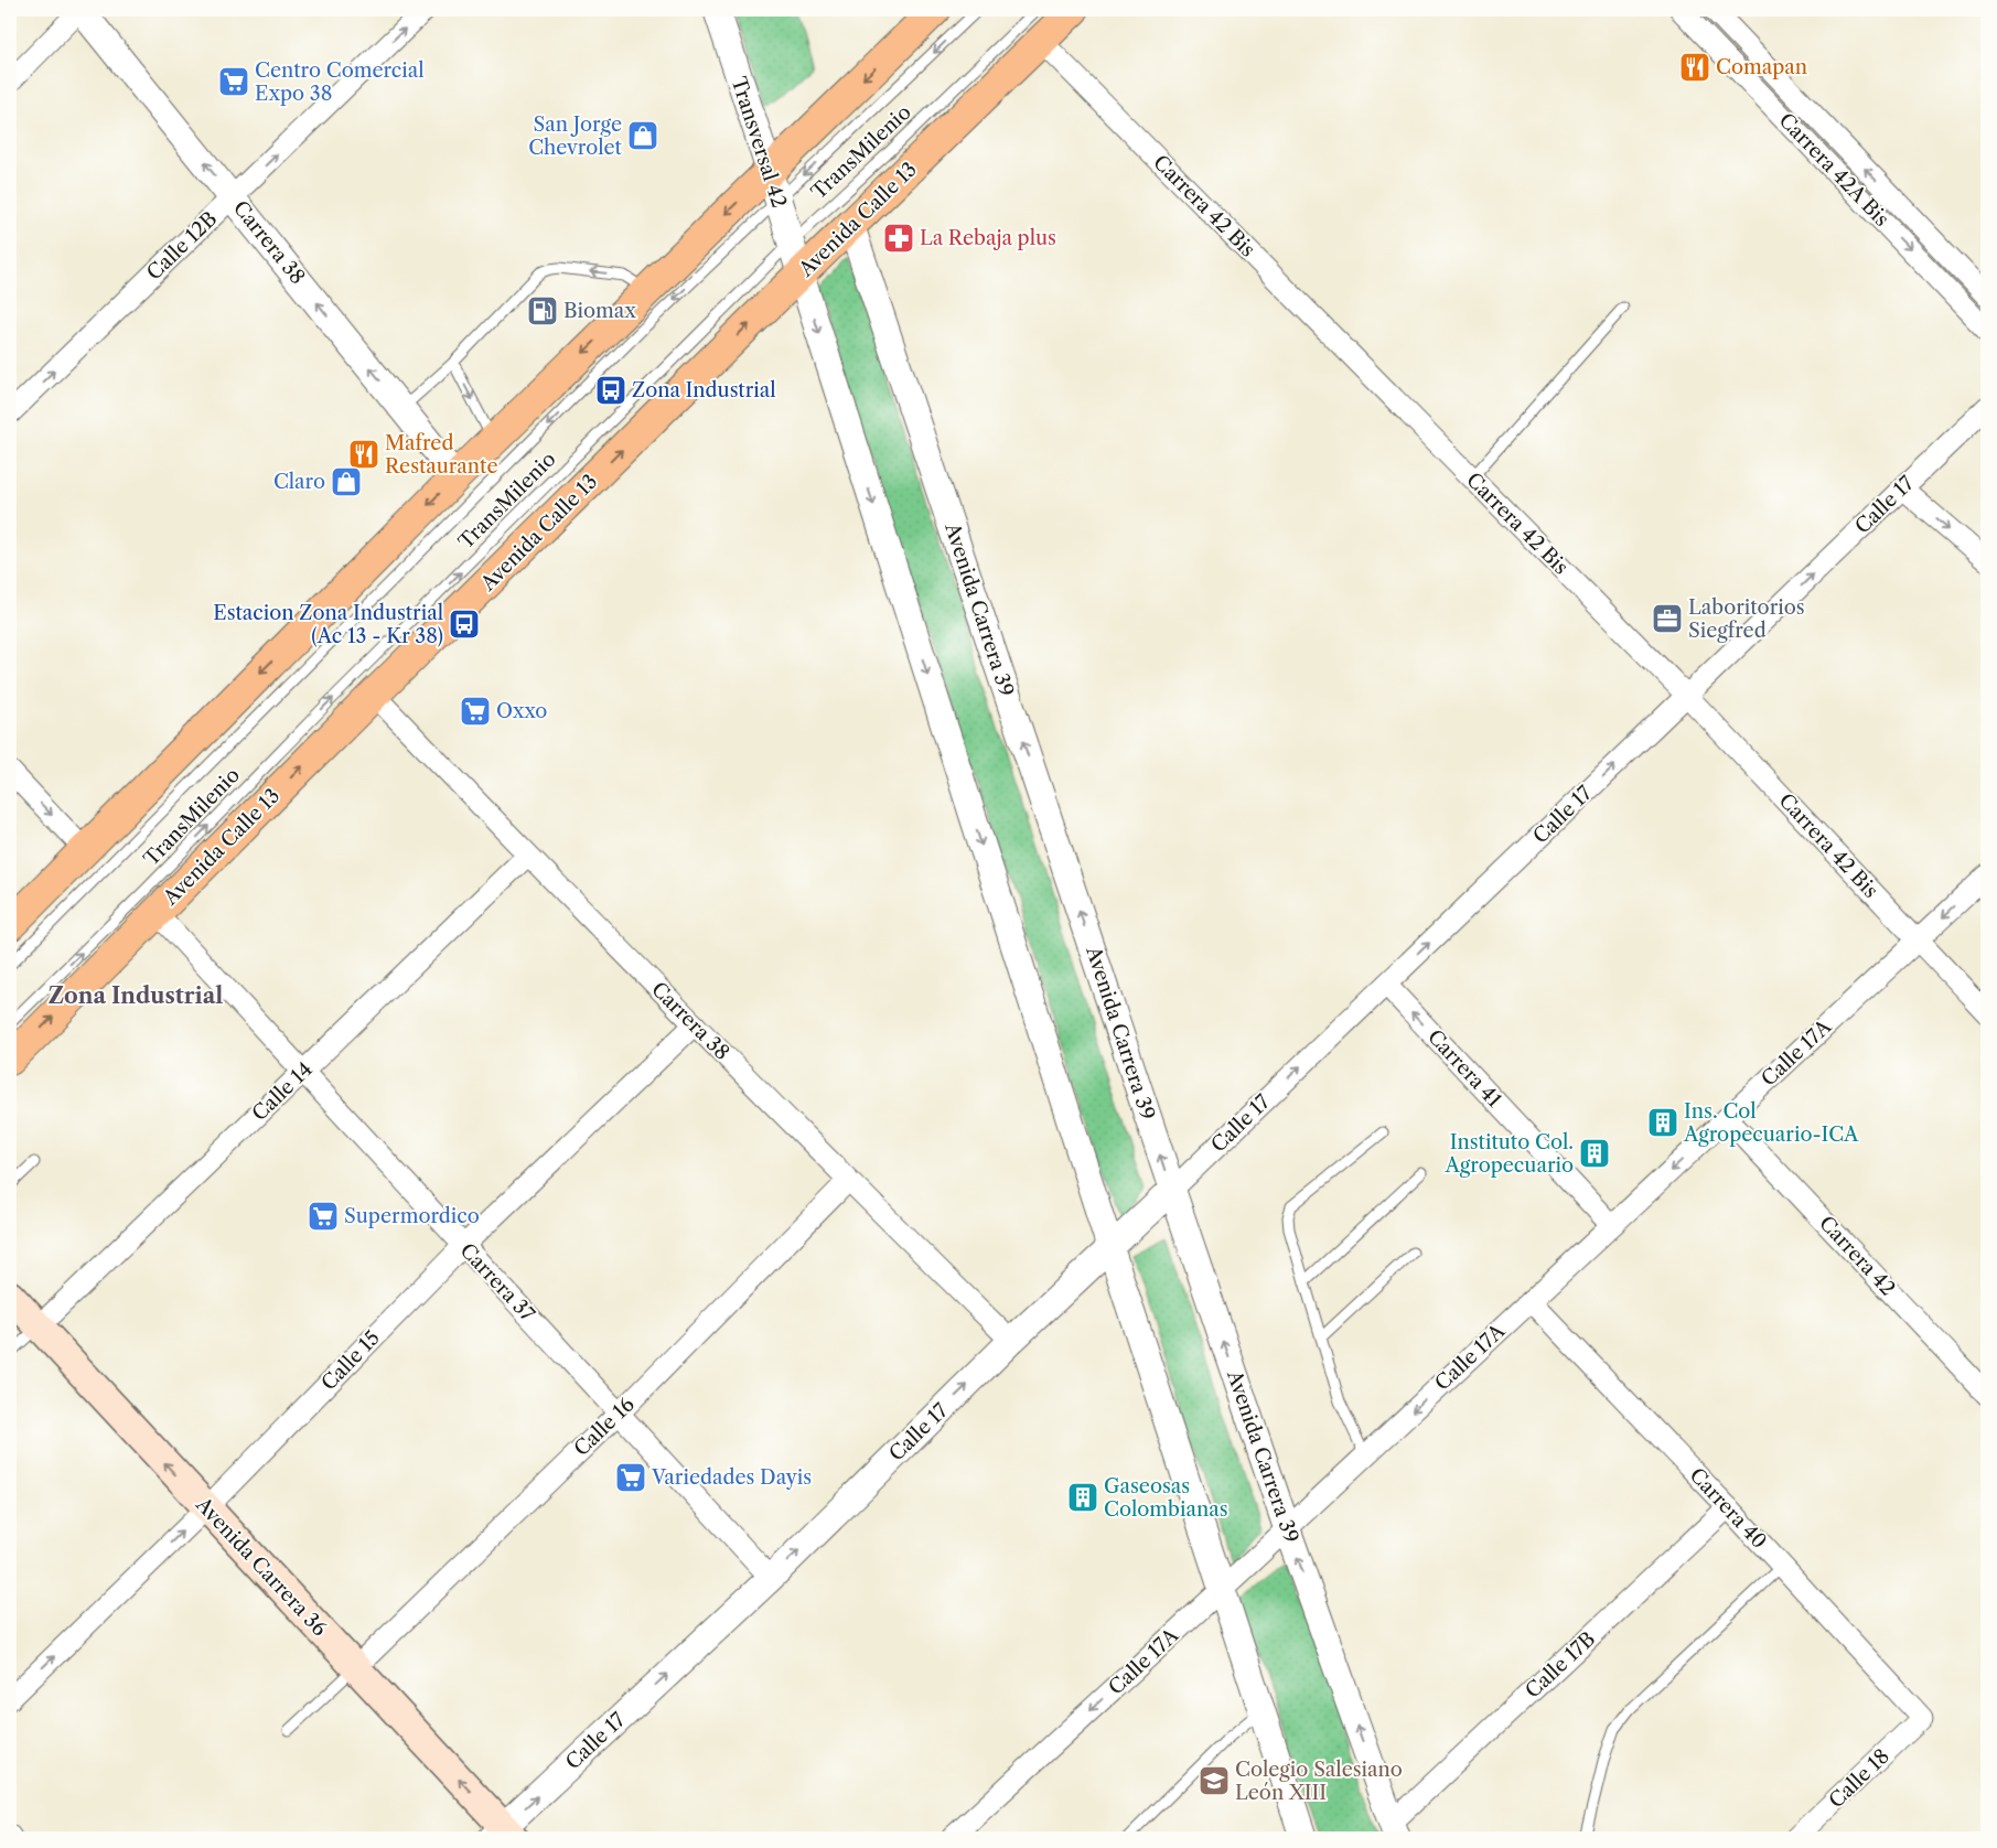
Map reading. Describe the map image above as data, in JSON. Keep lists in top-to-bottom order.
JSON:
{
  "streets": {
    "main road": ["Avenida Calle 13", "Avenida Carrera 36"],
    "street": [
      "Transversal 42",
      "Carrera 42A Bis",
      "Carrera 42 Bis",
      "Carrera 38",
      "Calle 12B",
      "Calle 17",
      "Avenida Carrera 39",
      "Calle 17A",
      "Carrera 41",
      "Calle 14",
      "Carrera 42",
      "Carrera 37",
      "Calle 15",
      "Calle 16",
      "Carrera 40",
      "Calle 17B",
      "Calle 18"
    ],
    "lane": ["TransMilenio"]
  },
  "crossings": [
    ["Transversal 42", "TransMilenio"],
    ["Transversal 42", "Avenida Calle 13"],
    ["Carrera 42 Bis", "Avenida Calle 13"],
    ["Carrera 42 Bis", "Calle 17"],
    ["Carrera 42 Bis", "Calle 17A"],
    ["Avenida Calle 13", "Carrera 38"],
    ["Avenida Calle 13", "Avenida Carrera 39"],
    ["Avenida Calle 13", "Carrera 37"],
    ["Carrera 38", "Calle 12B"],
    ["Carrera 38", "Calle 17"],
    ["Carrera 38", "Calle 14"],
    ["Carrera 38", "Calle 15"],
    ["Carrera 38", "Calle 16"],
    ["Calle 17", "Avenida Carrera 39"],
    ["Calle 17", "Carrera 41"],
    ["Calle 17", "Carrera 37"],
    ["Calle 17", "Avenida Carrera 36"],
    ["Avenida Carrera 39", "Calle 17A"],
    ["Avenida Carrera 39", "Calle 17B"],
    ["Calle 17A", "Carrera 41"],
    ["Calle 17A", "Carrera 42"],
    ["Calle 17A", "Carrera 40"],
    ["Calle 14", "Carrera 37"],
    ["Calle 14", "Avenida Carrera 36"],
    ["Carrera 37", "Calle 15"],
    ["Carrera 37", "Calle 16"],
    ["Calle 15", "Avenida Carrera 36"],
    ["Calle 16", "Avenida Carrera 36"],
    ["Carrera 40", "Calle 17B"],
    ["Carrera 40", "Calle 18"]
  ],
  "one_way": [
    "Calle 12B",
    "Calle 17",
    "Calle 17A",
    "Carrera 41",
    "Avenida Carrera 36"
  ],
  "districts": ["Zona Industrial"],
  "places": {
    "restaurant": ["Comapan", "Mafred Restaurante"],
    "supermarket": [
      "Centro Comercial Expo 38",
      "Oxxo",
      "Supermordico",
      "Variedades Dayis"
    ],
    "shop": ["San Jorge Chevrolet", "Claro"],
    "pharmacy": ["La Rebaja plus"],
    "fuel station": ["Biomax"],
    "bus stop": ["Zona Industrial", "Estacion Zona Industrial (Ac 13 - Kr 38)"],
    "office": ["Laboritorios Siegfred"],
    "building": ["Ins. Col Agropecuario-ICA", "Instituto Col. Agropecuario", "Gaseosas Colombianas"],
    "school or university": ["Colegio Salesiano León XIII"]
  }
}
